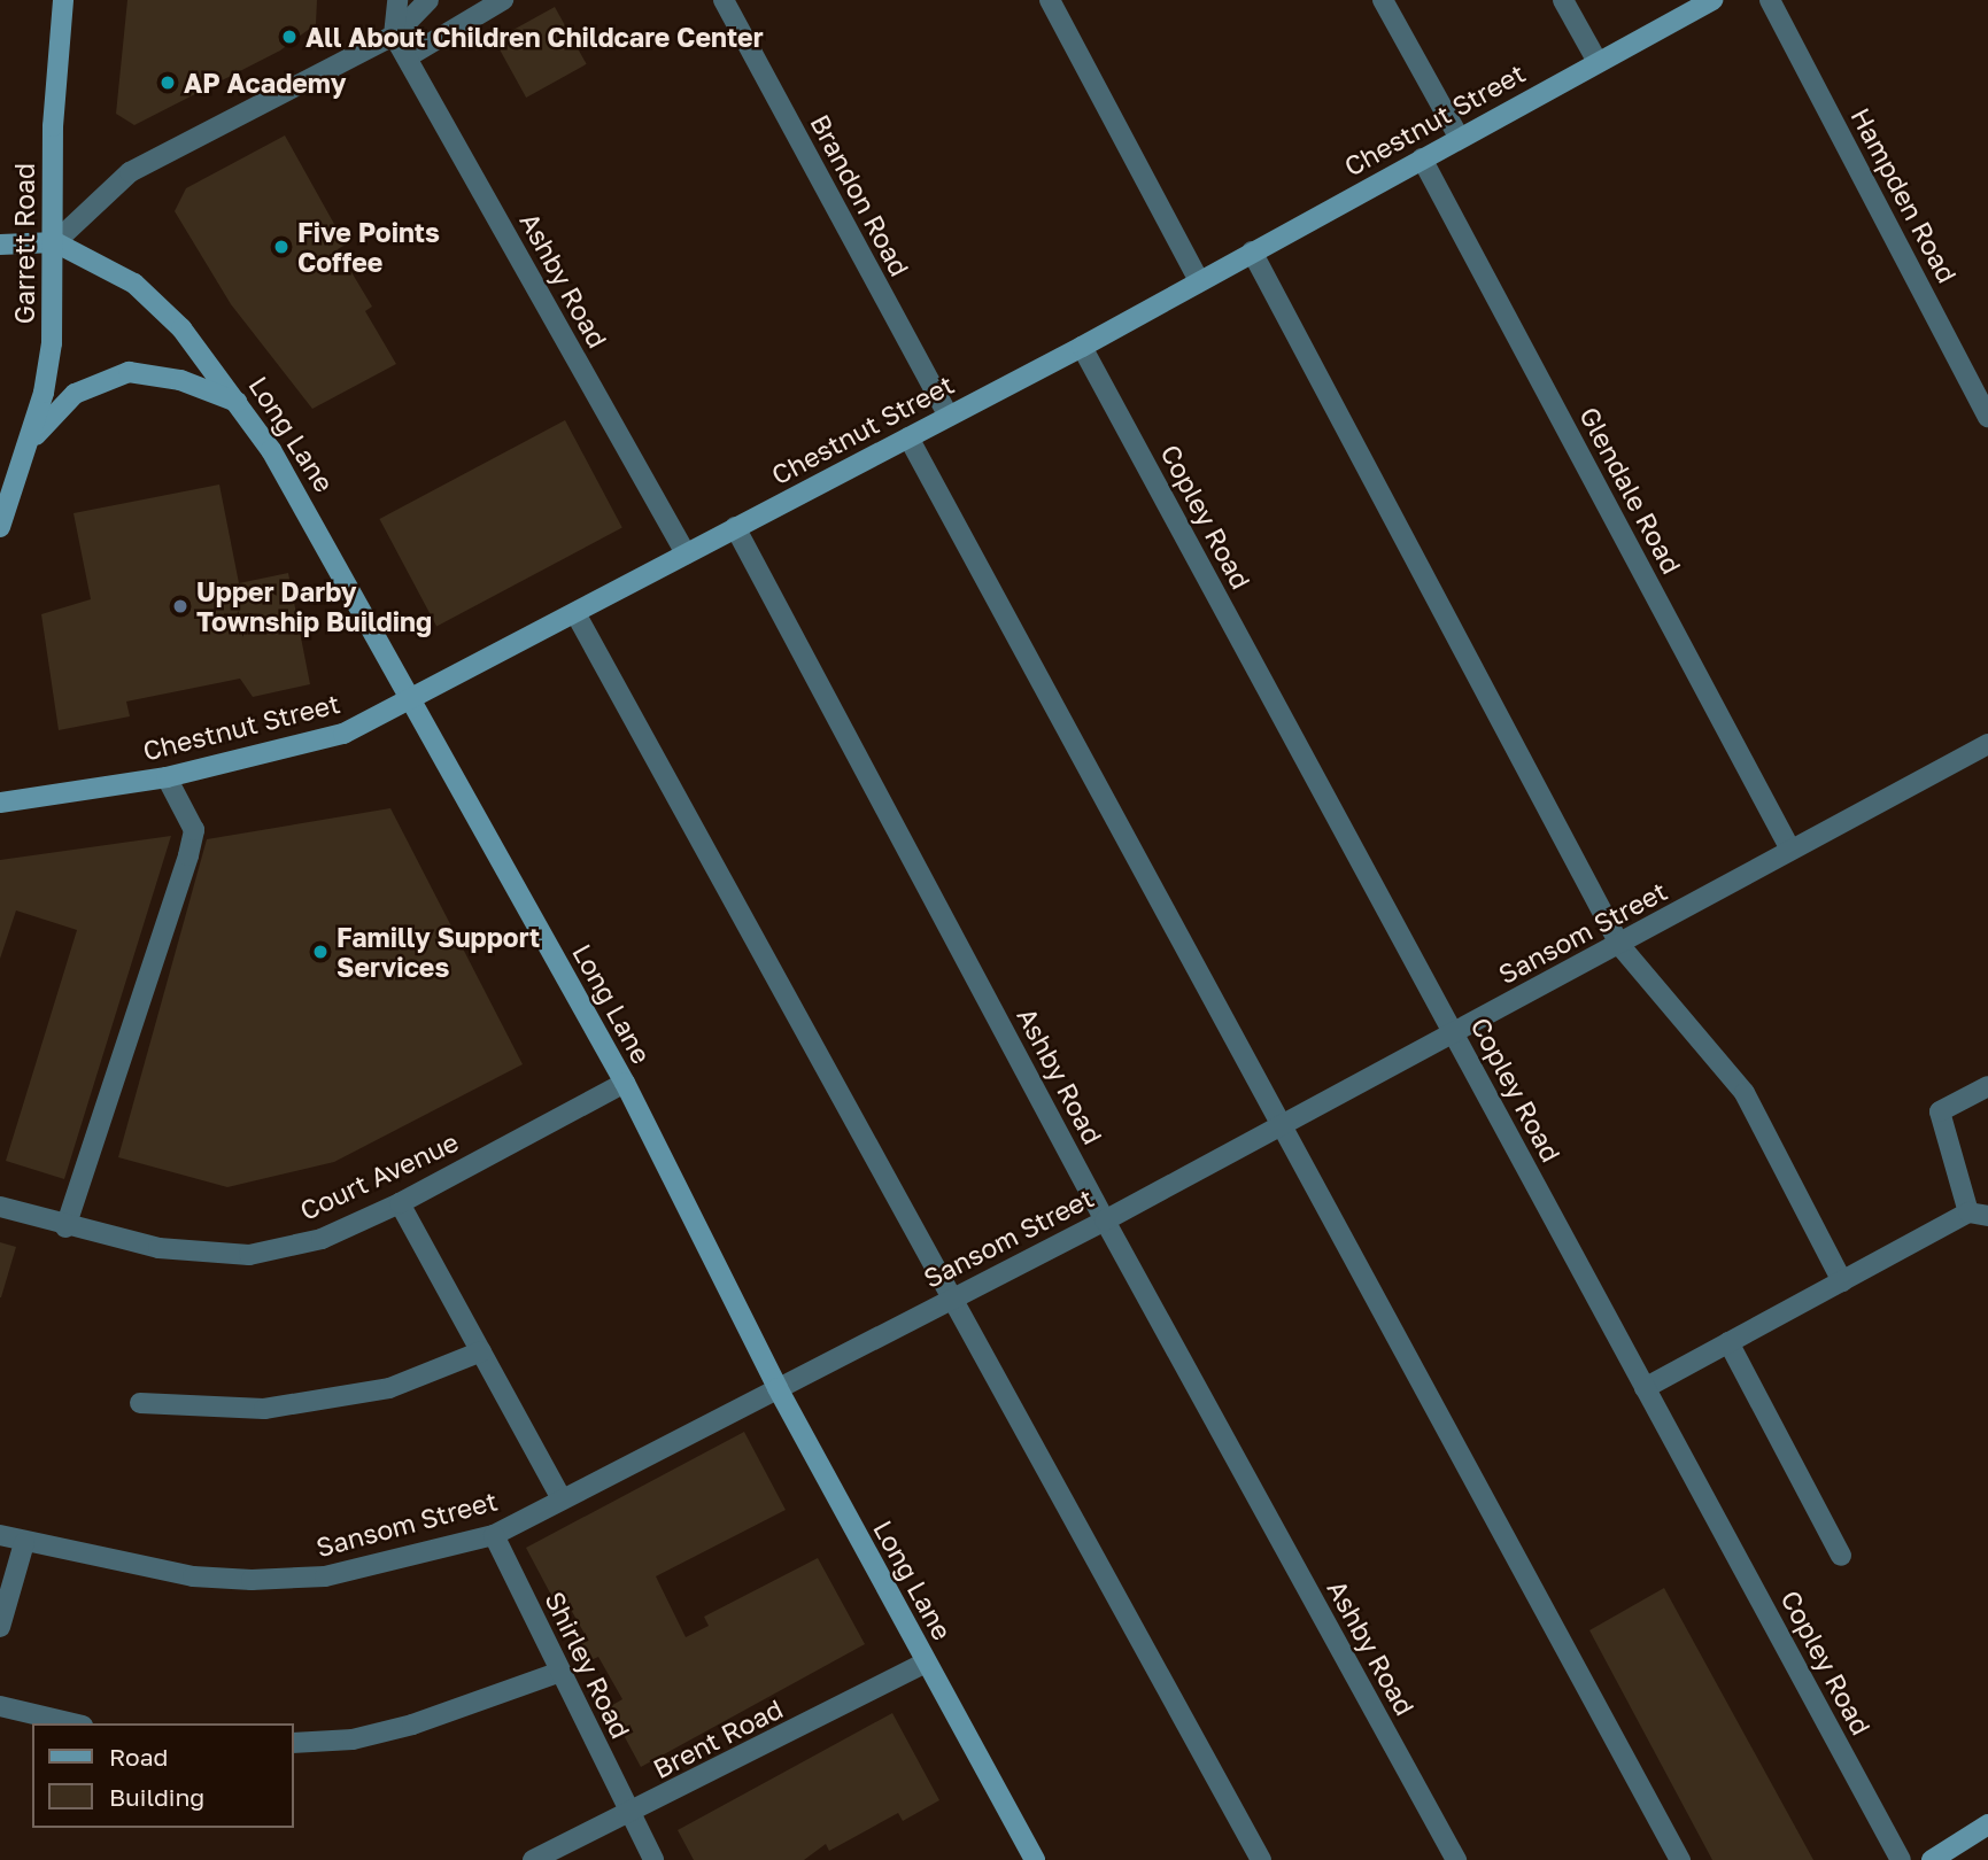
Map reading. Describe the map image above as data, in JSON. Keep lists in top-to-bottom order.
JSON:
{
  "streets": {
    "street": [
      "Chestnut Street",
      "Brandon Road",
      "Hampden Road",
      "Garrett Road",
      "Ashby Road",
      "Long Lane",
      "Glendale Road",
      "Copley Road",
      "Sansom Street",
      "Court Avenue",
      "Shirley Road",
      "Brent Road"
    ]
  },
  "crossings": [
    ["Chestnut Street", "Brandon Road"],
    ["Chestnut Street", "Ashby Road"],
    ["Chestnut Street", "Long Lane"],
    ["Chestnut Street", "Glendale Road"],
    ["Chestnut Street", "Copley Road"],
    ["Garrett Road", "Long Lane"],
    ["Ashby Road", "Sansom Street"],
    ["Long Lane", "Sansom Street"],
    ["Long Lane", "Court Avenue"],
    ["Long Lane", "Brent Road"],
    ["Glendale Road", "Sansom Street"],
    ["Copley Road", "Sansom Street"],
    ["Sansom Street", "Shirley Road"],
    ["Shirley Road", "Brent Road"]
  ],
  "places": [
    "All About Children Childcare Center",
    "AP Academy",
    "Five Points Coffee",
    "Upper Darby Township Building",
    "Familly Support Services"
  ],
  "legend": ["Road", "Building"]
}
